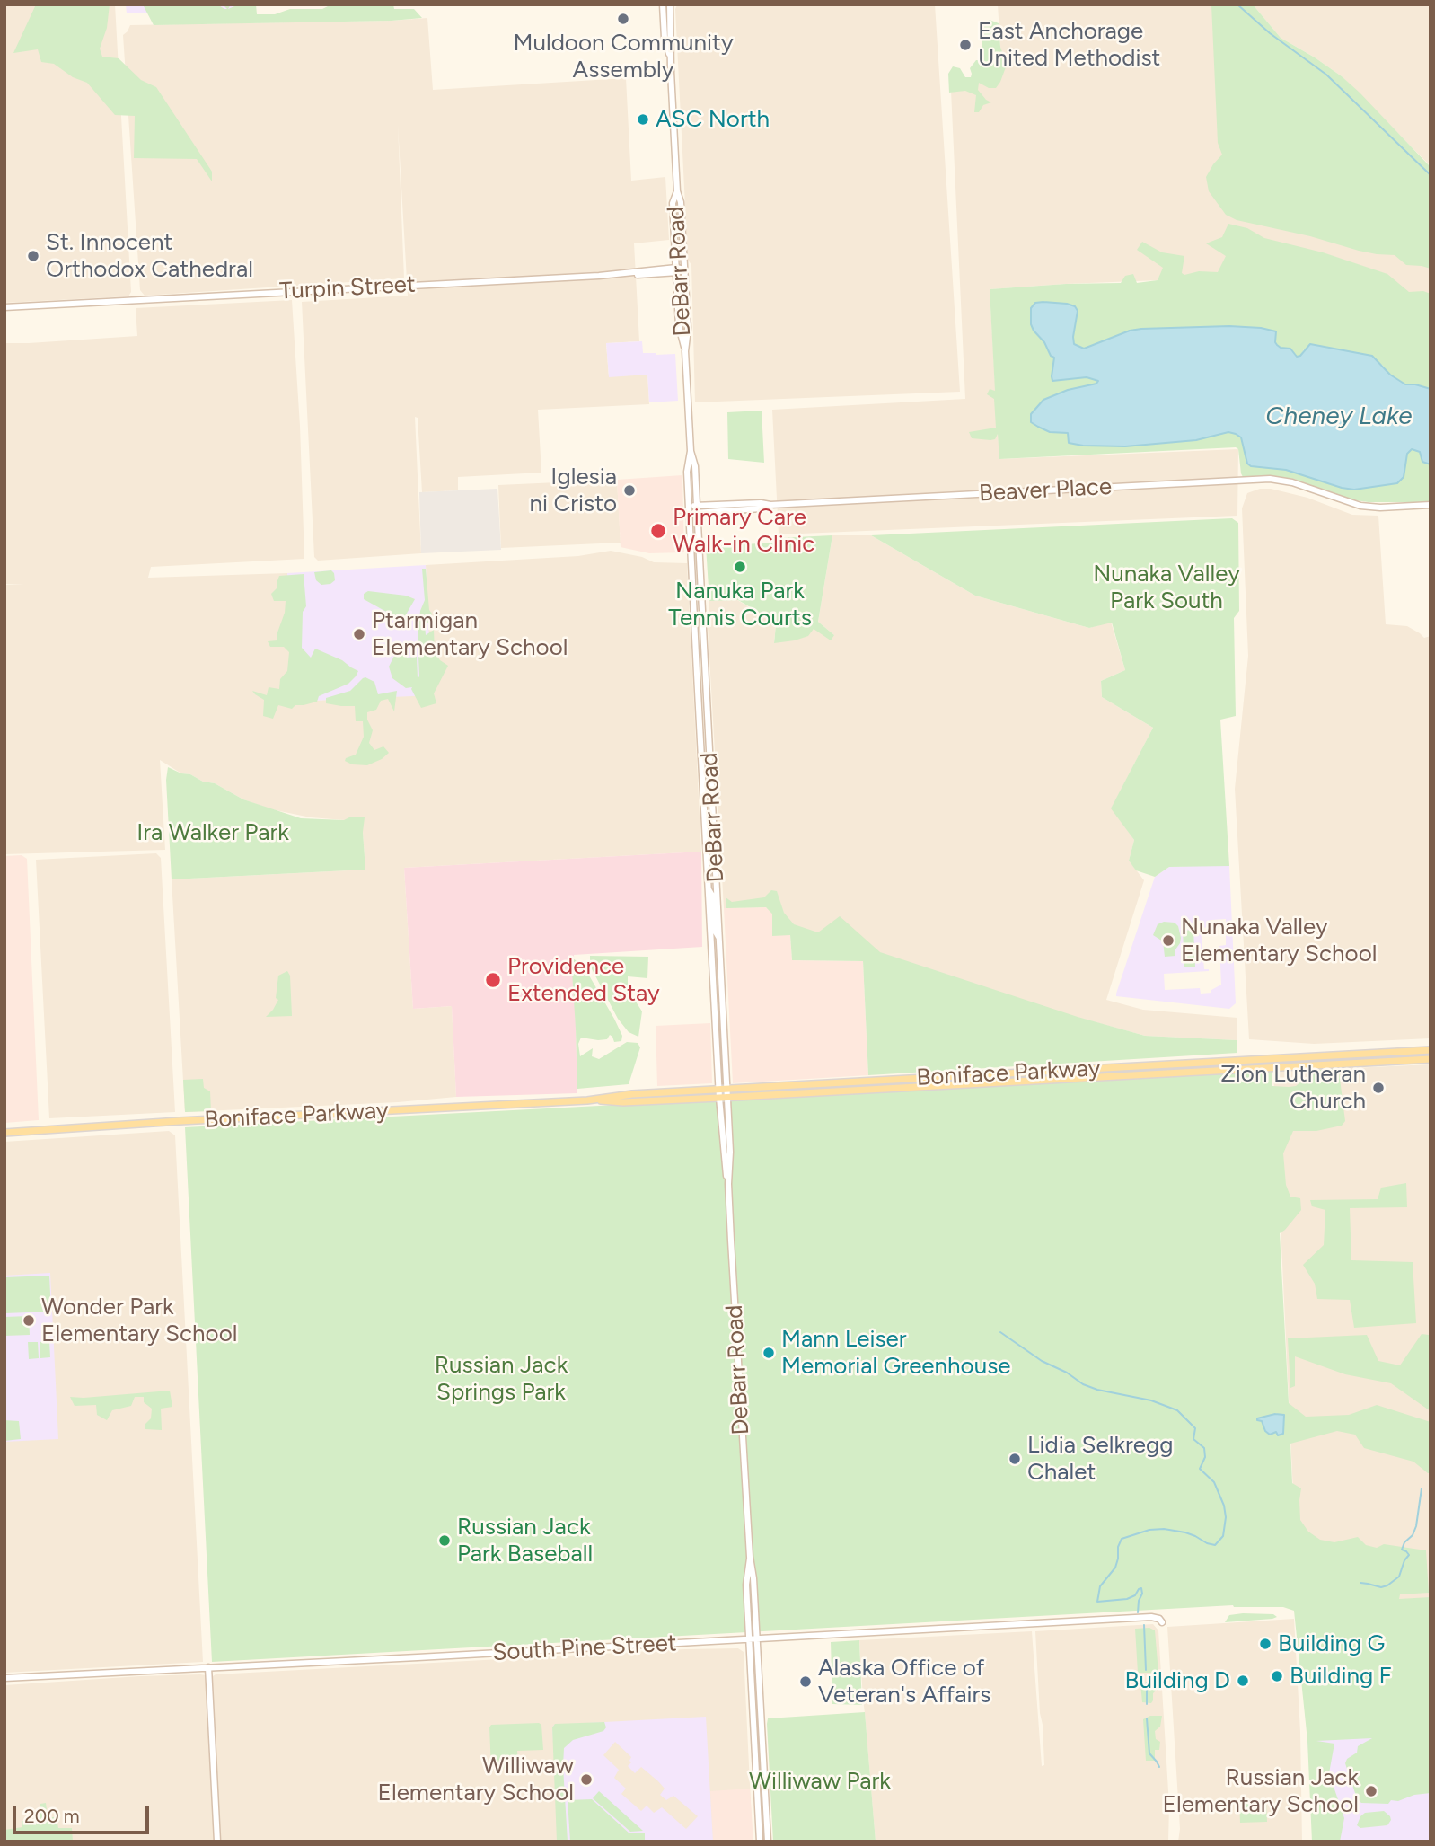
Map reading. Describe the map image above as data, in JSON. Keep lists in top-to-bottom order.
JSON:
{
  "streets": {
    "main road": [
      "DeBarr Road",
      "Turpin Street",
      "Beaver Place",
      "Boniface Parkway",
      "South Pine Street"
    ]
  },
  "crossings": [
    ["DeBarr Road", "Turpin Street"],
    ["DeBarr Road", "Beaver Place"],
    ["DeBarr Road", "Boniface Parkway"],
    ["DeBarr Road", "South Pine Street"]
  ],
  "water": ["Cheney Lake"],
  "parks": [
    "Nunaka Valley Park South",
    "Ira Walker Park",
    "Russian Jack Springs Park",
    "Williwaw Park"
  ],
  "places": [
    "Muldoon Community Assembly",
    "East Anchorage United Methodist",
    "ASC North",
    "St. Innocent Orthodox Cathedral",
    "Iglesia ni Cristo",
    "Primary Care Walk-in Clinic",
    "Nanuka Park Tennis Courts",
    "Ptarmigan Elementary School",
    "Nunaka Valley Elementary School",
    "Providence Extended Stay",
    "Zion Lutheran Church",
    "Wonder Park Elementary School",
    "Mann Leiser Memorial Greenhouse",
    "Lidia Selkregg Chalet",
    "Russian Jack Park Baseball",
    "Building G",
    "Building F",
    "Building D",
    "Alaska Office of Veteran's Affairs",
    "Williwaw Elementary School",
    "Russian Jack Elementary School"
  ],
  "scale_bar": "200 m"
}
